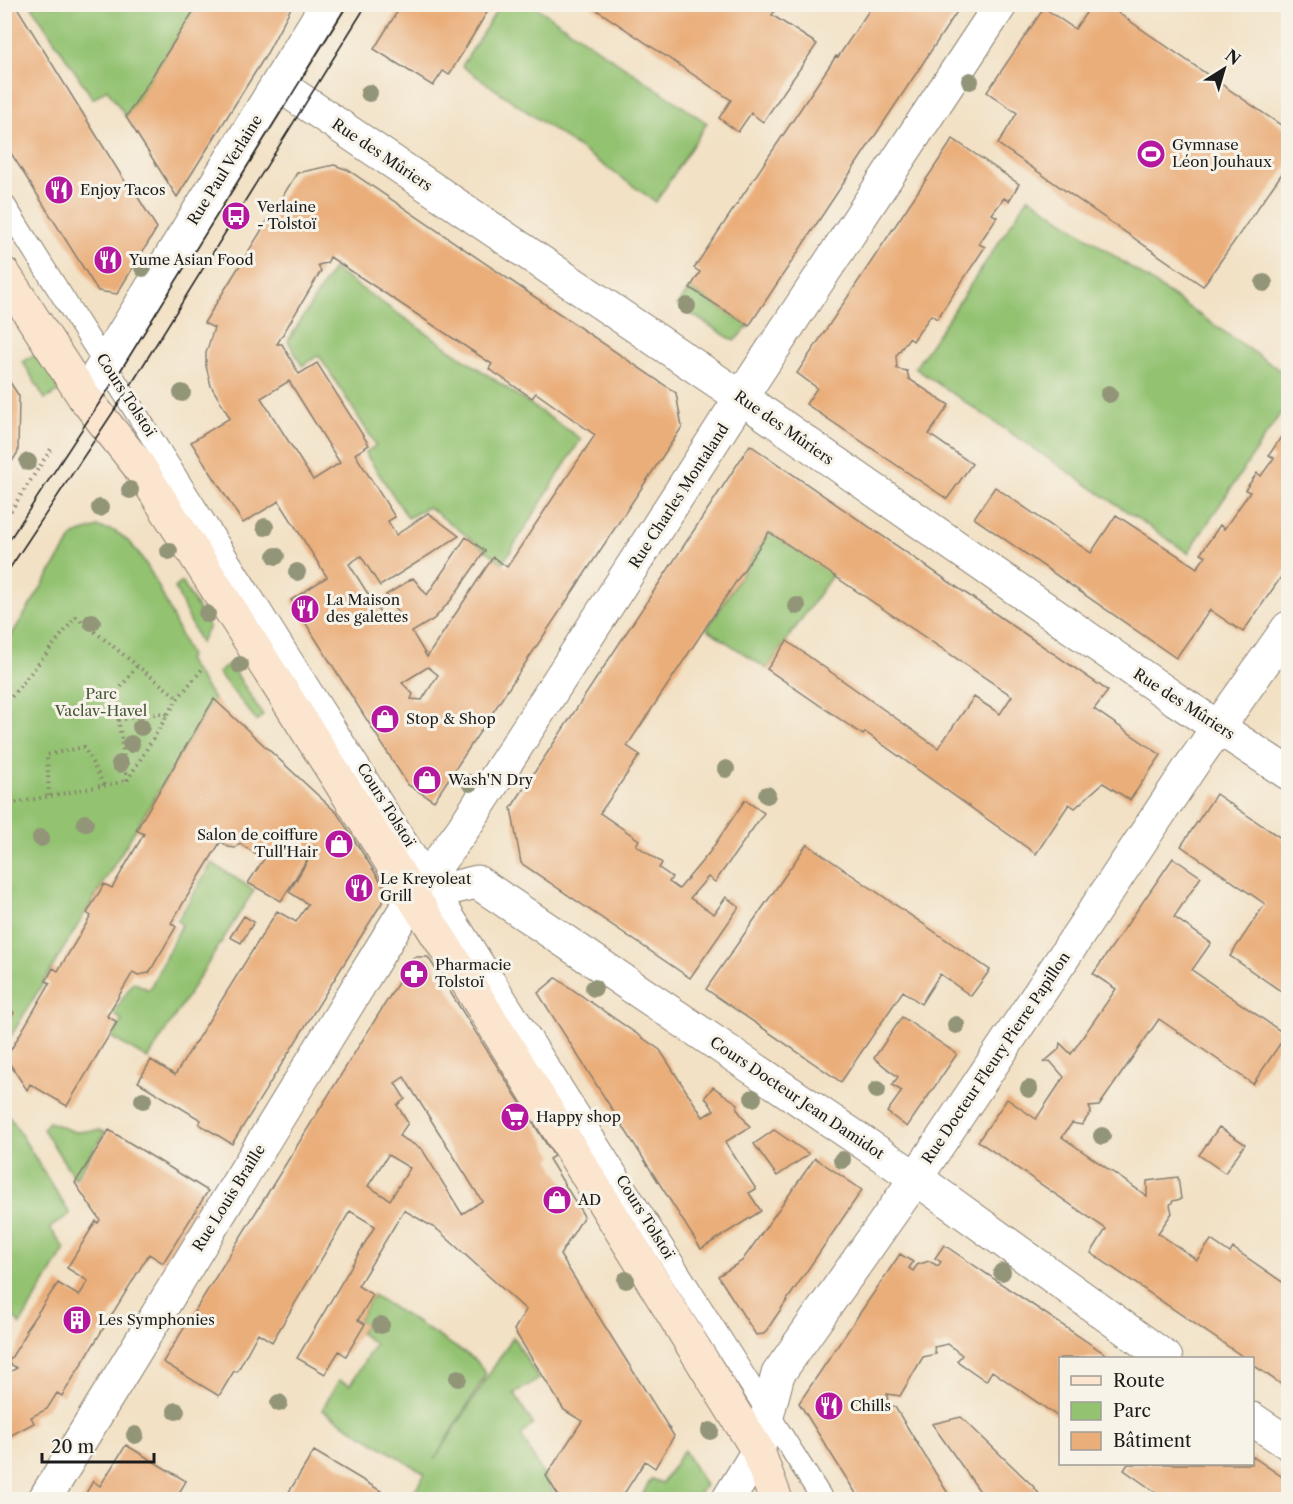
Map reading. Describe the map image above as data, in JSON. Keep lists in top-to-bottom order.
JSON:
{
  "streets": {
    "main road": ["Cours Tolstoï"],
    "street": [
      "Rue des Mûriers",
      "Rue Paul Verlaine",
      "Rue Charles Montaland",
      "Rue Docteur Fleury Pierre Papillon",
      "Cours Docteur Jean Damidot",
      "Rue Louis Braille"
    ]
  },
  "crossings": [
    ["Rue des Mûriers", "Rue Paul Verlaine"],
    ["Rue des Mûriers", "Rue Charles Montaland"],
    ["Rue des Mûriers", "Rue Docteur Fleury Pierre Papillon"],
    ["Rue Paul Verlaine", "Cours Tolstoï"],
    ["Cours Tolstoï", "Rue Charles Montaland"],
    ["Cours Tolstoï", "Rue Docteur Fleury Pierre Papillon"],
    ["Cours Tolstoï", "Cours Docteur Jean Damidot"],
    ["Cours Tolstoï", "Rue Louis Braille"],
    ["Rue Charles Montaland", "Cours Docteur Jean Damidot"],
    ["Rue Charles Montaland", "Rue Louis Braille"],
    ["Rue Docteur Fleury Pierre Papillon", "Cours Docteur Jean Damidot"],
    ["Cours Docteur Jean Damidot", "Rue Louis Braille"]
  ],
  "parks": ["Parc Vaclav-Havel"],
  "places": {
    "sports": ["Gymnase Léon Jouhaux"],
    "restaurant": [
      "Enjoy Tacos",
      "Yume Asian Food",
      "La Maison des galettes",
      "Le Kreyoleat Grill",
      "Chills"
    ],
    "bus stop": ["Verlaine - Tolstoï"],
    "shop": [
      "Stop & Shop",
      "Wash'N Dry",
      "Salon de coiffure Tull'Hair",
      "AD"
    ],
    "pharmacy": ["Pharmacie Tolstoï"],
    "supermarket": ["Happy shop"],
    "building": ["Les Symphonies"]
  },
  "legend": ["Route", "Parc", "Bâtiment"],
  "scale_bar": "20 m",
  "north": "top right"
}
